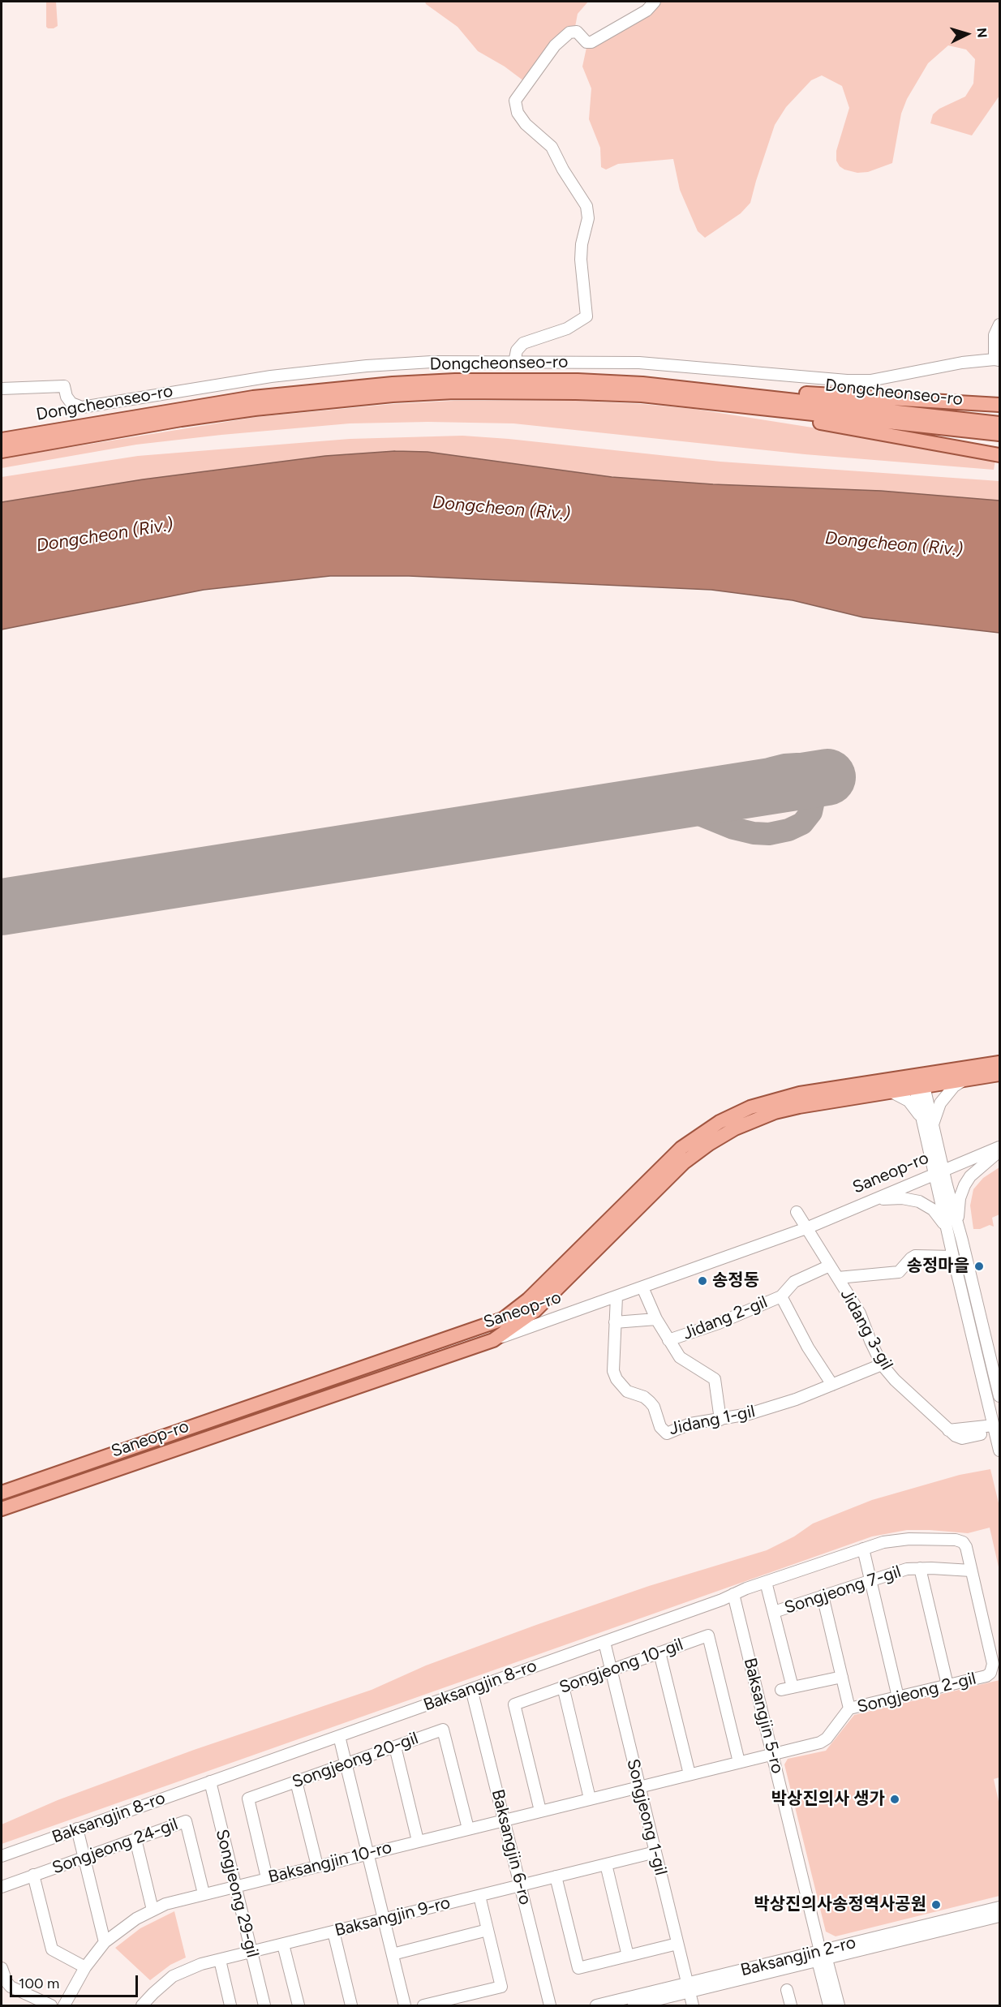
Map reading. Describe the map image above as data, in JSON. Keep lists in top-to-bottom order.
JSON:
{
  "streets": {
    "main road": ["Dongcheonseo-ro", "Saneop-ro"],
    "street": [
      "Jidang 2-gil",
      "Jidang 3-gil",
      "Jidang 1-gil",
      "Songjeong 7-gil",
      "Songjeong 10-gil",
      "Baksangjin 8-ro",
      "Songjeong 2-gil",
      "Baksangjin 5-ro",
      "Songjeong 20-gil",
      "Songjeong 1-gil",
      "Songjeong 24-gil",
      "Baksangjin 6-ro",
      "Baksangjin 10-ro",
      "Songjeong 29-gil",
      "Baksangjin 9-ro",
      "Baksangjin 2-ro"
    ]
  },
  "crossings": [
    ["Saneop-ro", "Jidang 2-gil"],
    ["Saneop-ro", "Jidang 3-gil"],
    ["Saneop-ro", "Jidang 1-gil"],
    ["Jidang 2-gil", "Jidang 3-gil"],
    ["Jidang 2-gil", "Jidang 1-gil"],
    ["Jidang 3-gil", "Jidang 1-gil"],
    ["Songjeong 7-gil", "Songjeong 2-gil"],
    ["Songjeong 10-gil", "Songjeong 2-gil"],
    ["Songjeong 10-gil", "Songjeong 1-gil"],
    ["Songjeong 10-gil", "Baksangjin 10-ro"],
    ["Baksangjin 8-ro", "Songjeong 2-gil"],
    ["Baksangjin 8-ro", "Baksangjin 5-ro"],
    ["Baksangjin 8-ro", "Songjeong 1-gil"],
    ["Baksangjin 8-ro", "Baksangjin 6-ro"],
    ["Baksangjin 8-ro", "Songjeong 29-gil"],
    ["Songjeong 2-gil", "Baksangjin 5-ro"],
    ["Songjeong 2-gil", "Songjeong 1-gil"],
    ["Songjeong 2-gil", "Baksangjin 10-ro"],
    ["Baksangjin 5-ro", "Baksangjin 2-ro"],
    ["Songjeong 20-gil", "Baksangjin 10-ro"],
    ["Songjeong 1-gil", "Baksangjin 10-ro"],
    ["Songjeong 1-gil", "Baksangjin 9-ro"],
    ["Songjeong 1-gil", "Baksangjin 2-ro"],
    ["Songjeong 24-gil", "Baksangjin 10-ro"],
    ["Baksangjin 6-ro", "Baksangjin 10-ro"],
    ["Baksangjin 6-ro", "Baksangjin 9-ro"],
    ["Baksangjin 10-ro", "Songjeong 29-gil"],
    ["Songjeong 29-gil", "Baksangjin 9-ro"]
  ],
  "water": ["Dongcheon (Riv.)"],
  "places": [
    "송정마을",
    "송정동",
    "박상진의사 생가",
    "박상진의사송정역사공원"
  ],
  "scale_bar": "100 m",
  "north": "right"
}
